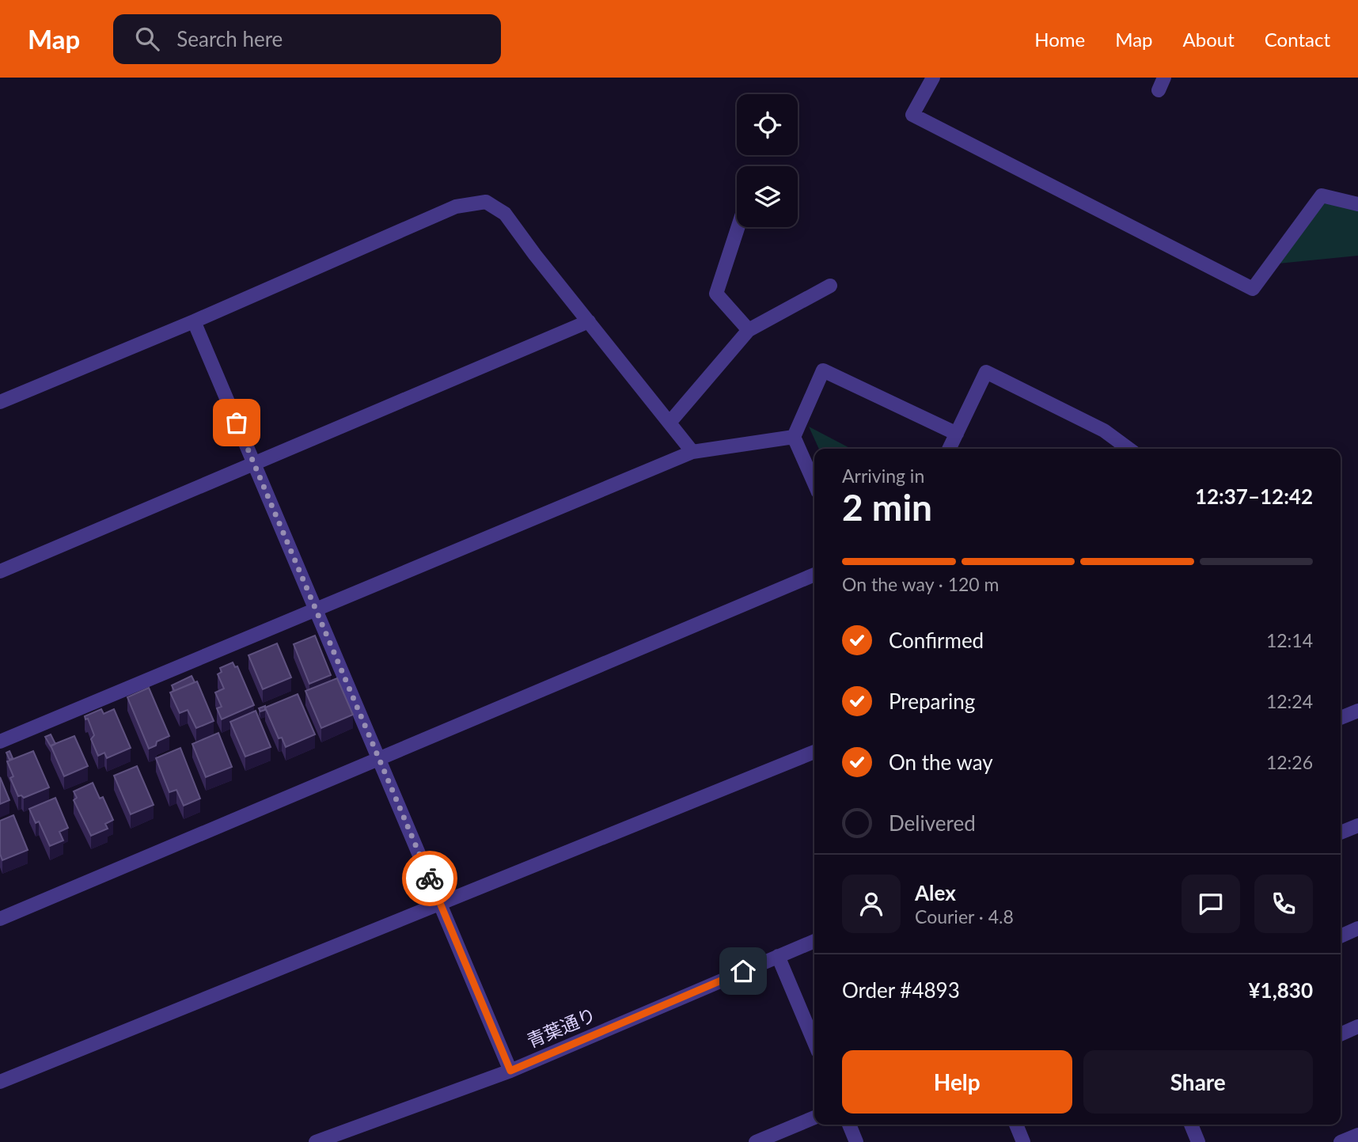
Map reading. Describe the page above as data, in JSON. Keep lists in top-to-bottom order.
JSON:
{
  "streets": {
    "street": ["青葉通り"]
  },
  "page": {
    "header": "Map",
    "search": "Search here",
    "nav": [
      "Home",
      "Map",
      "About",
      "Contact"
    ],
    "heading": ["2 min", "Arriving in", "12:37–12:42"],
    "panel": [
      "Alex",
      "Courier · 4.8",
      "Order #4893",
      "¥1,830"
    ],
    "bar": "On the way · 120 m",
    "list": [
      ["Confirmed", "12:14"],
      ["Preparing", "12:24"],
      ["On the way", "12:26"],
      "Delivered"
    ],
    "buttons": ["Help", "Share"]
  }
}
